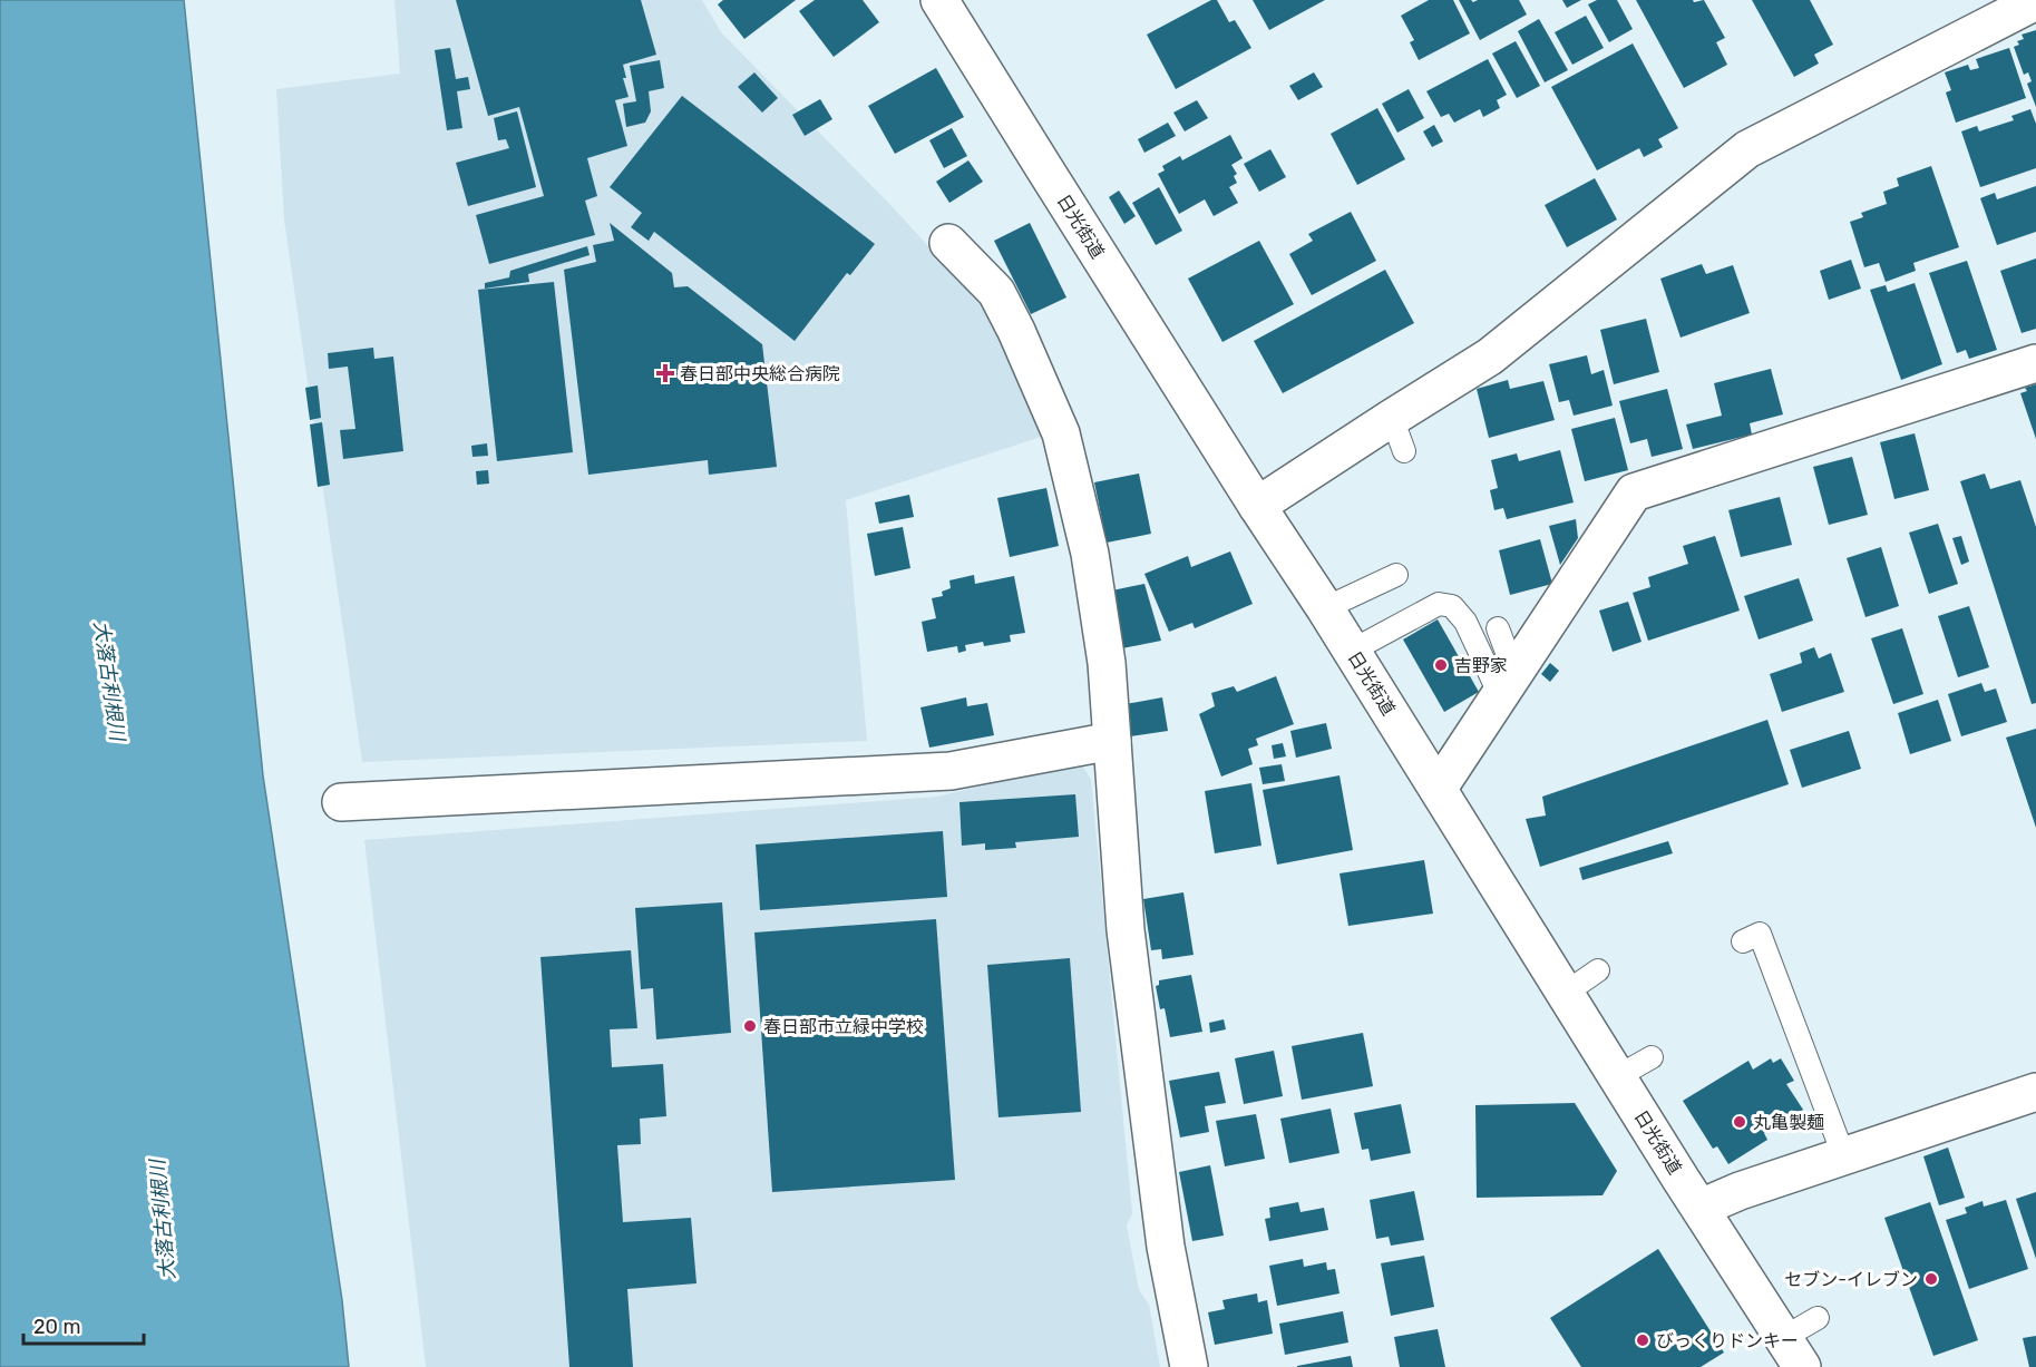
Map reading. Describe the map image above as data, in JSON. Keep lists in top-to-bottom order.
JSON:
{
  "streets": {
    "main road": ["日光街道"]
  },
  "water": ["大落古利根川"],
  "places": {
    "health": ["春日部中央総合病院"],
    "other": [
      "吉野家",
      "春日部市立緑中学校",
      "丸亀製麺",
      "セブン-イレブン",
      "びっくりドンキー"
    ]
  },
  "scale_bar": "20 m"
}
